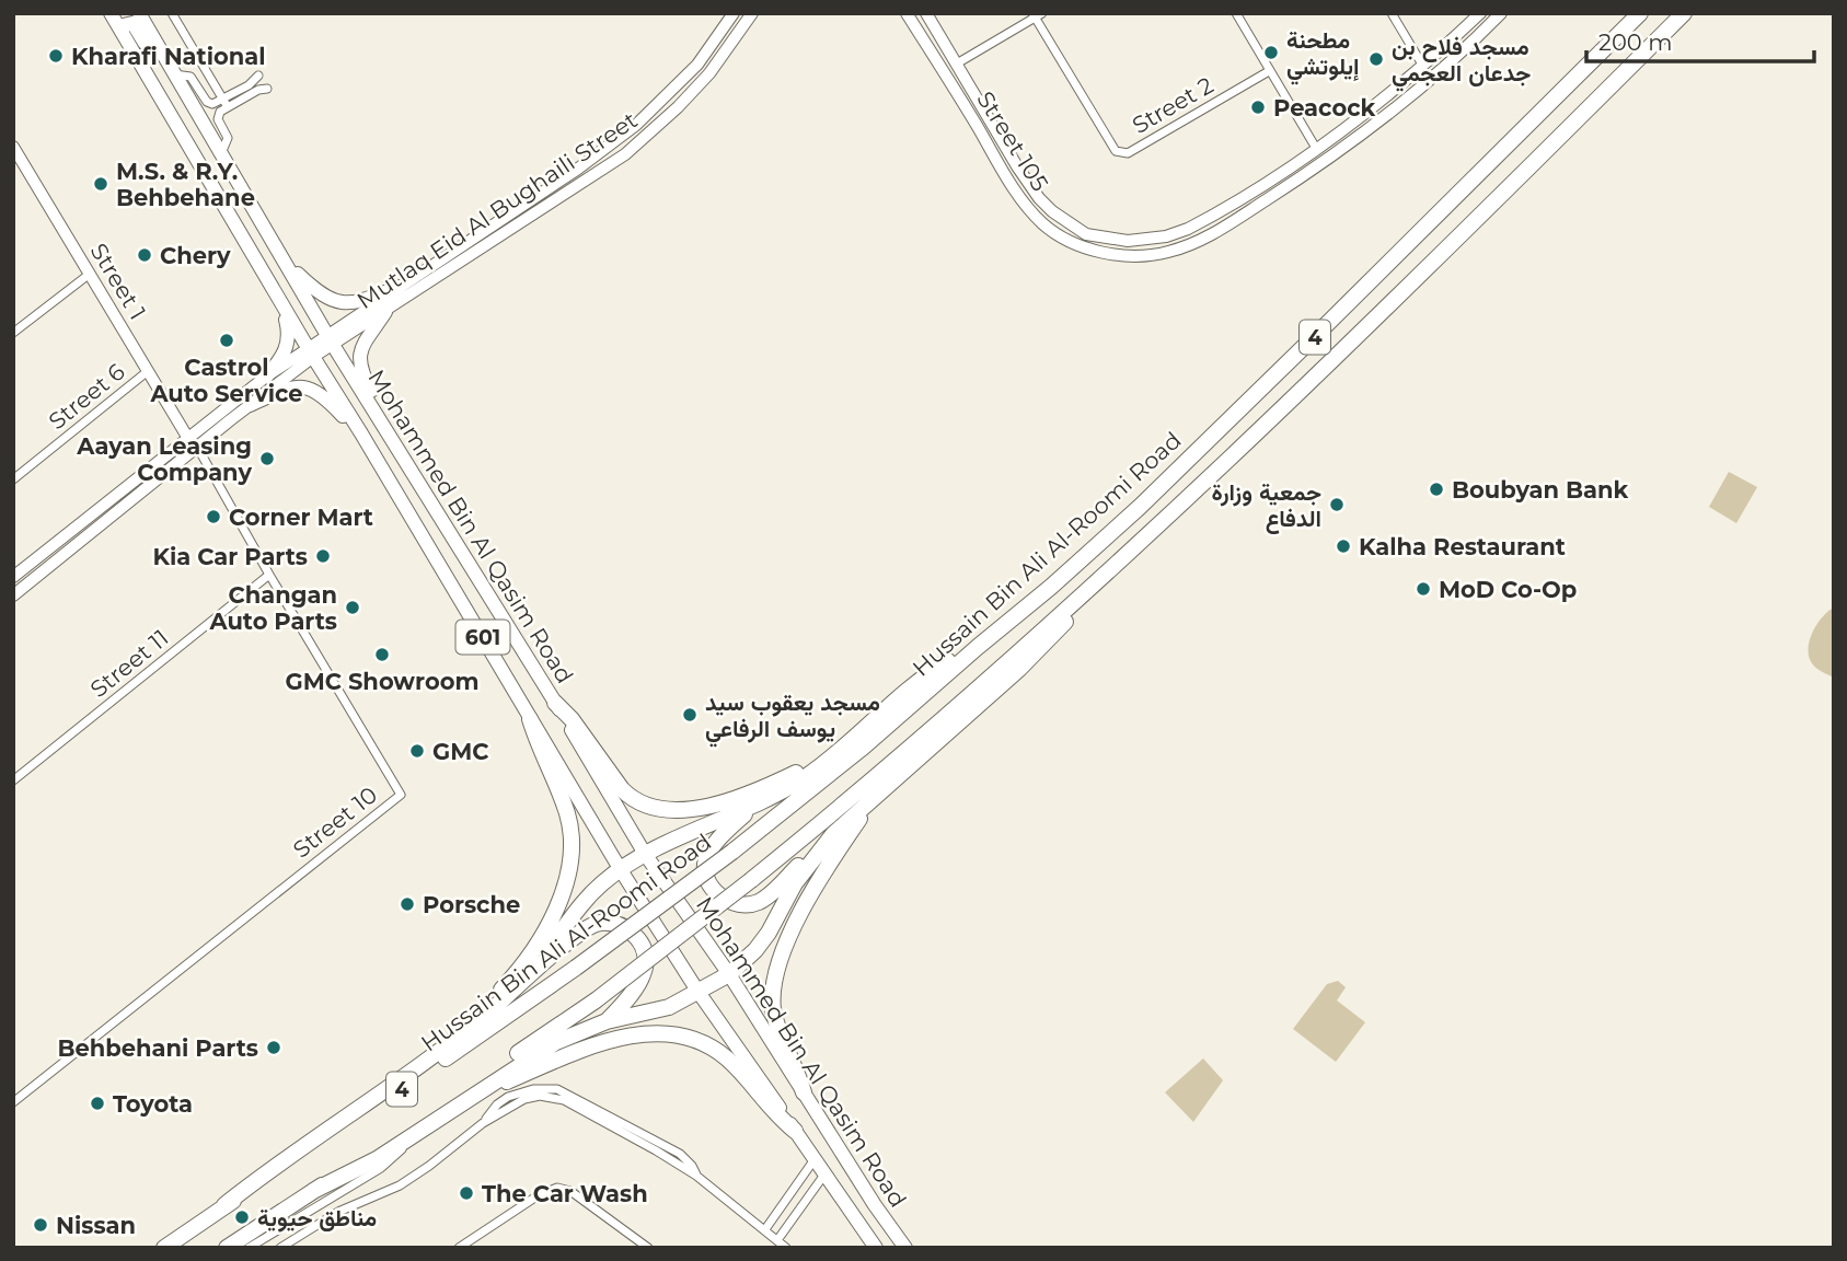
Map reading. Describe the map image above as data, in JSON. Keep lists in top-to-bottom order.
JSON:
{
  "streets": {
    "highway": ["4", "Hussain Bin Ali Al-Roomi Road"],
    "main road": ["Mohammed Bin Al Qasim Road", "601"],
    "street": [
      "Street 2",
      "Street 105",
      "Mutlaq Eid Al Bughaili Street",
      "Street 1",
      "Street 6",
      "Street 11",
      "Street 10"
    ]
  },
  "crossings": [
    ["Mutlaq Eid Al Bughaili Street", "Mohammed Bin Al Qasim Road"],
    ["Street 1", "Street 6"],
    ["Street 11", "Street 10"]
  ],
  "places": [
    "مطحنة إيلوتشي",
    "Kharafi National",
    "مسجد فلاح بن جدعان العجمي",
    "Peacock",
    "M.S. & R.Y. Behbehane",
    "Chery",
    "Castrol Auto Service",
    "Aayan Leasing Company",
    "Boubyan Bank",
    "جمعية وزارة الدفاع",
    "Corner Mart",
    "Kalha Restaurant",
    "Kia Car Parts",
    "MoD Co-Op",
    "Changan Auto Parts",
    "GMC Showroom",
    "مسجد يعقوب سيد يوسف الرفاعي",
    "GMC",
    "Porsche",
    "Behbehani Parts",
    "Toyota",
    "The Car Wash",
    "مناطق حيوية",
    "Nissan"
  ],
  "scale_bar": "200 m"
}
